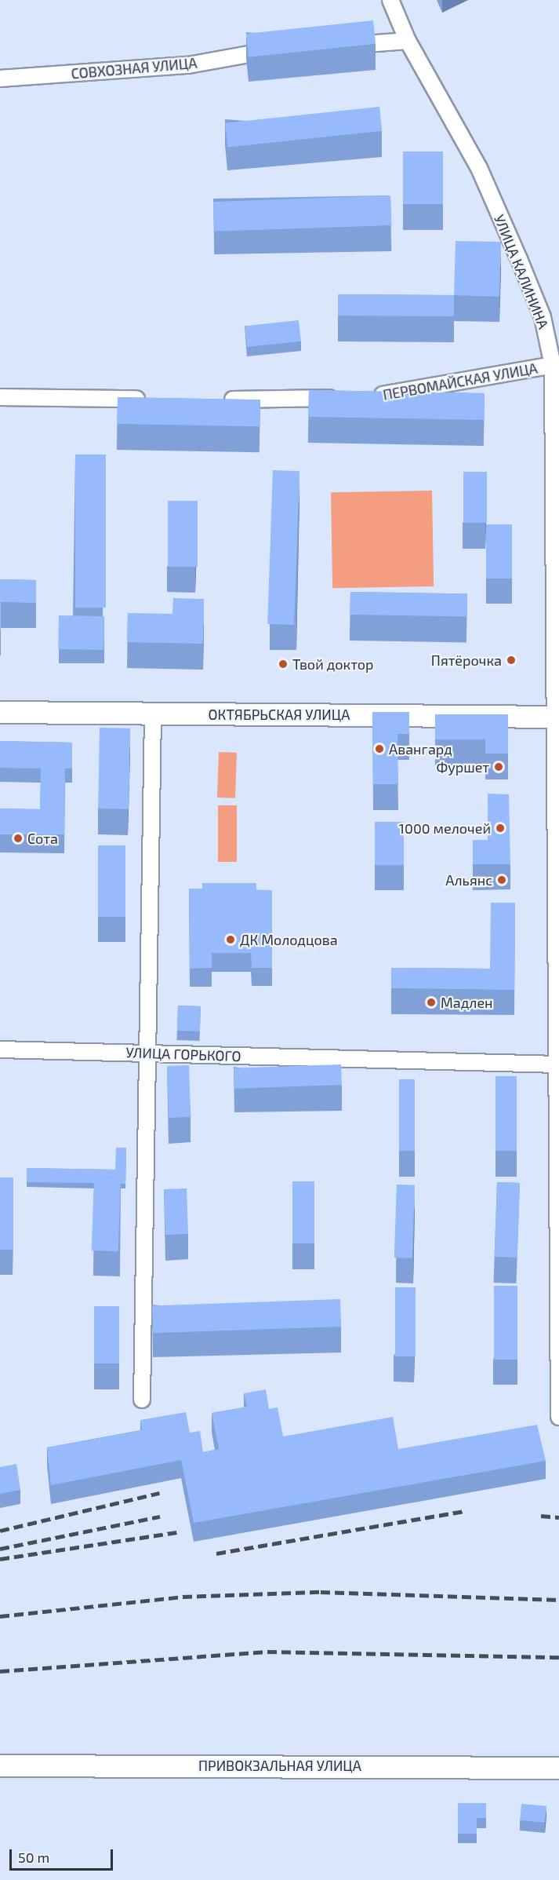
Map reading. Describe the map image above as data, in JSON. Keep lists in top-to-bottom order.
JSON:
{
  "streets": {
    "street": [
      "СОВХОЗНАЯ УЛИЦА",
      "УЛИЦА КАЛИНИНА",
      "ПЕРВОМАЙСКАЯ УЛИЦА",
      "ОКТЯБРЬСКАЯ УЛИЦА",
      "УЛИЦА ГОРЬКОГО",
      "ПРИВОКЗАЛЬНАЯ УЛИЦА"
    ]
  },
  "crossings": [
    ["УЛИЦА КАЛИНИНА", "ПЕРВОМАЙСКАЯ УЛИЦА"],
    ["УЛИЦА КАЛИНИНА", "ОКТЯБРЬСКАЯ УЛИЦА"],
    ["УЛИЦА КАЛИНИНА", "УЛИЦА ГОРЬКОГО"]
  ],
  "places": [
    "Пятёрочка",
    "Твой доктор",
    "Авангард",
    "Фуршет",
    "1000 мелочей",
    "Сота",
    "Альянс",
    "ДК Молодцова",
    "Мадлен"
  ],
  "scale_bar": "50 m"
}
